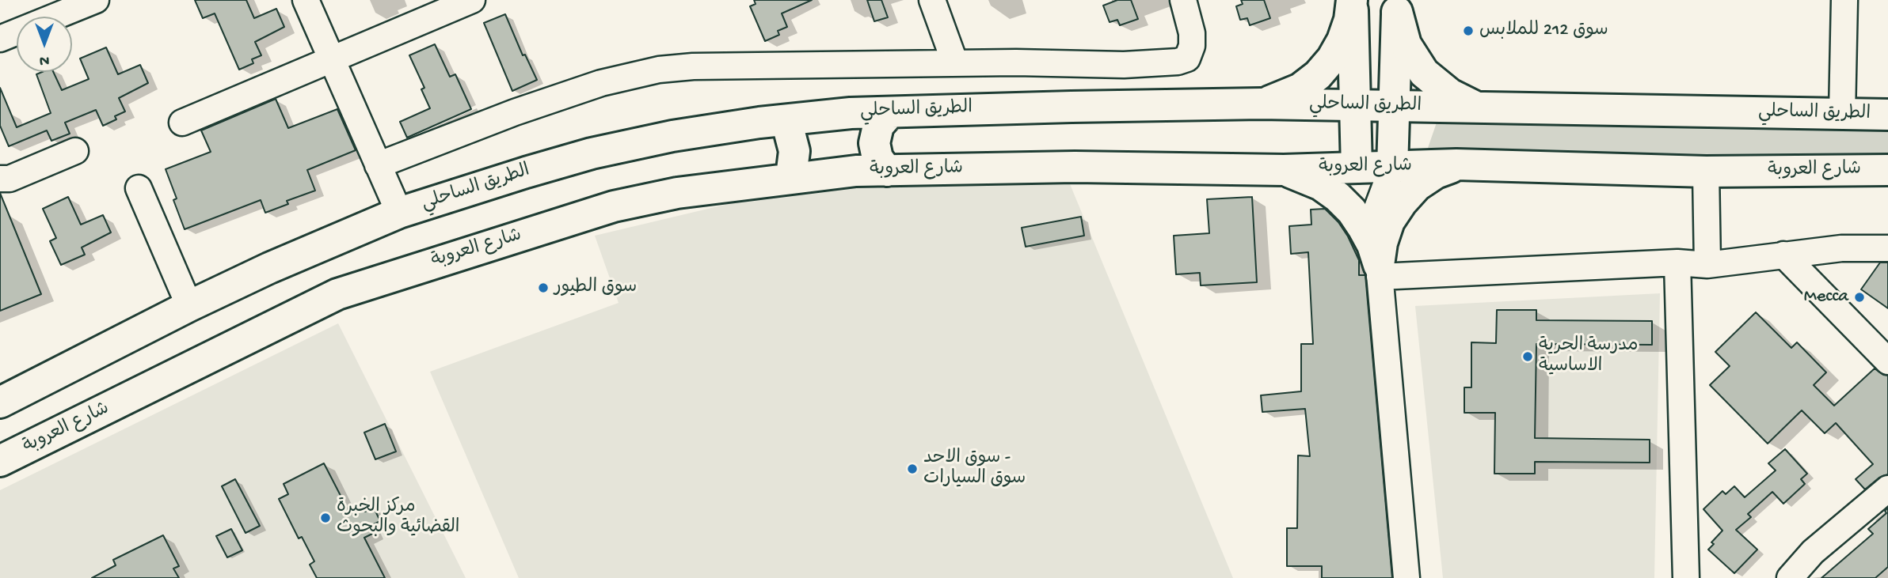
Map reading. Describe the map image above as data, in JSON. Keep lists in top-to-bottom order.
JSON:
{
  "streets": {
    "main road": ["الطريق الساحلي", "شارع العروبة"]
  },
  "places": [
    "سوق 212 للملابس",
    "سوق الطيور",
    "Mecca",
    "مدرسة الحرية الاساسية",
    "سوق الاحد - سوق السيارات",
    "مركز الخبرة القضائية والبحوث"
  ],
  "north": "bottom"
}
